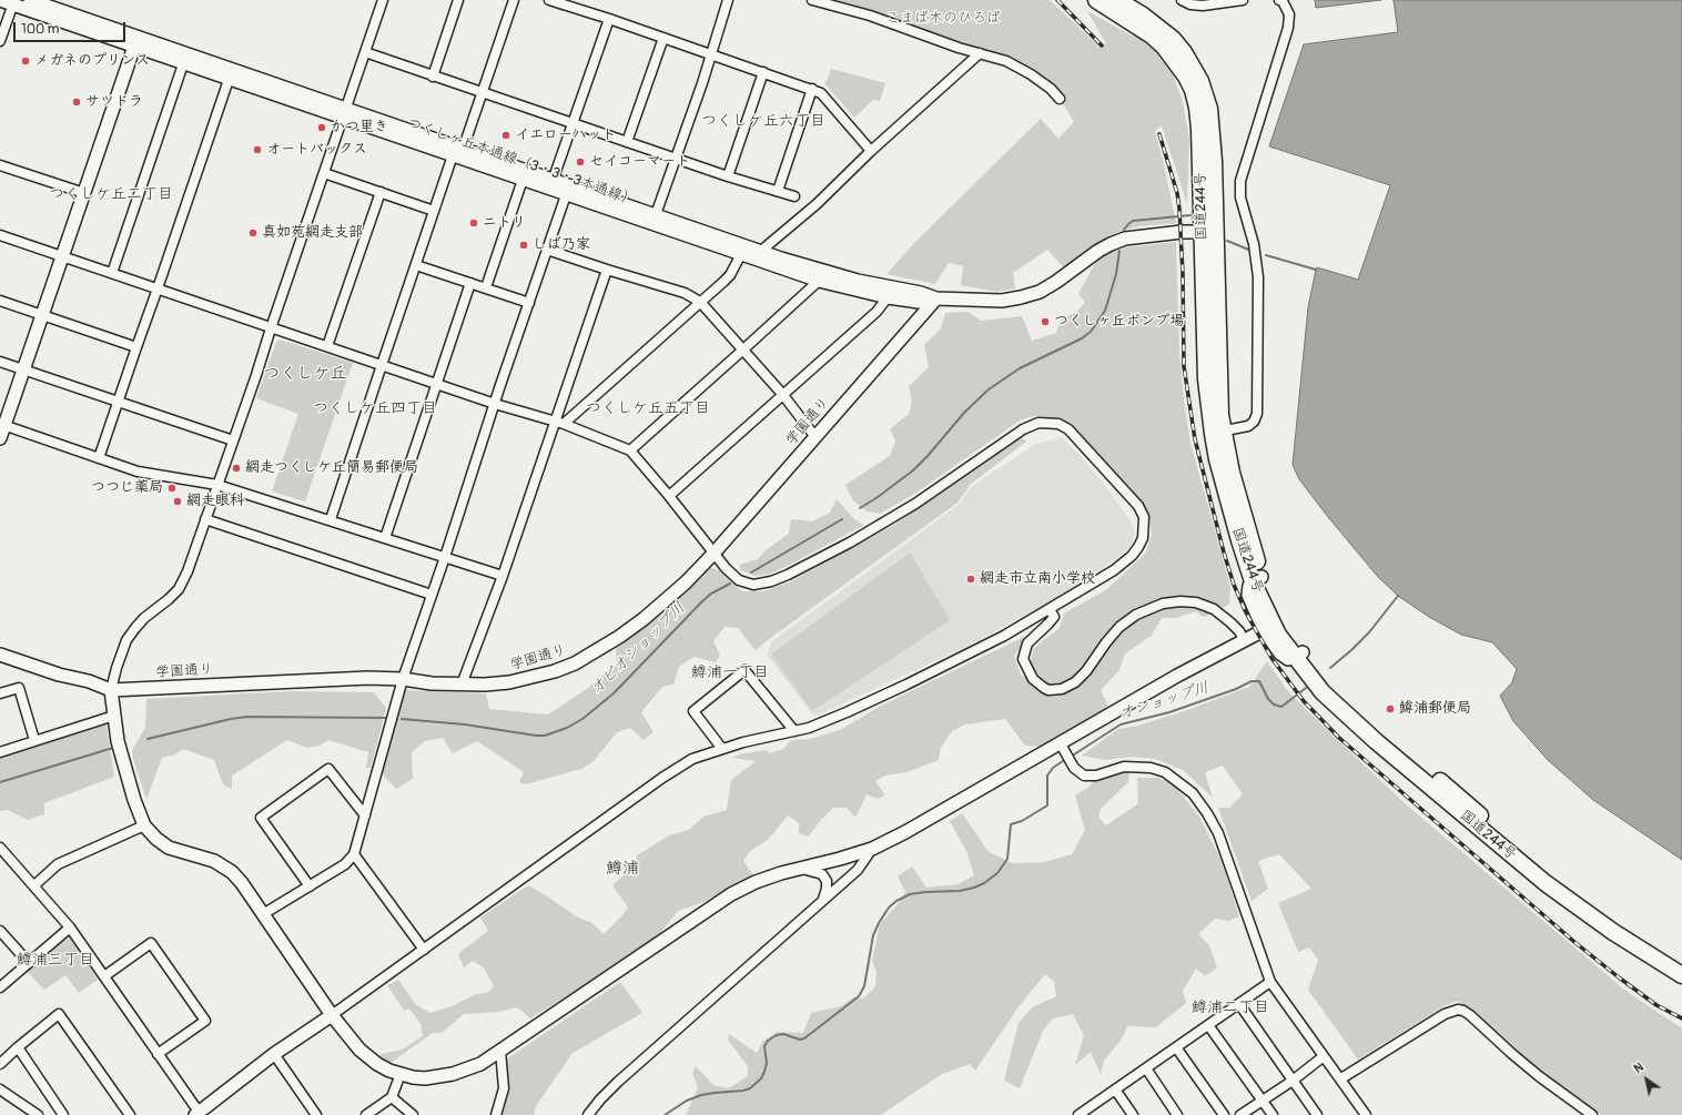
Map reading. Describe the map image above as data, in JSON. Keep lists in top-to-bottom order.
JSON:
{
  "streets": {
    "highway": ["国道244号"],
    "street": ["つくしヶ丘本通線（3・3・3本通線）", "学園通り"]
  },
  "crossings": [
    ["つくしヶ丘本通線（3・3・3本通線）", "国道244号"],
    ["つくしヶ丘本通線（3・3・3本通線）", "学園通り"]
  ],
  "districts": [
    "つくしケ丘六丁目",
    "つくしケ丘二丁目",
    "つくしケ丘",
    "つくしケ丘四丁目",
    "つくしケ丘五丁目",
    "鱒浦一丁目",
    "鱒浦",
    "鱒浦三丁目",
    "鱒浦二丁目"
  ],
  "water": ["オビオショップ川", "オショップ川"],
  "parks": ["こまば木のひろば"],
  "places": [
    "メガネのプリンス",
    "サツドラ",
    "かつ里き",
    "イエローハット",
    "オートバックス",
    "セイコーマート",
    "ニトリ",
    "真如苑網走支部",
    "しば乃家",
    "つくしヶ丘ポンプ場",
    "網走つくしケ丘簡易郵便局",
    "つつじ薬局",
    "網走眼科",
    "網走市立南小学校",
    "鱒浦郵便局"
  ],
  "scale_bar": "100 m",
  "north": "top left"
}
